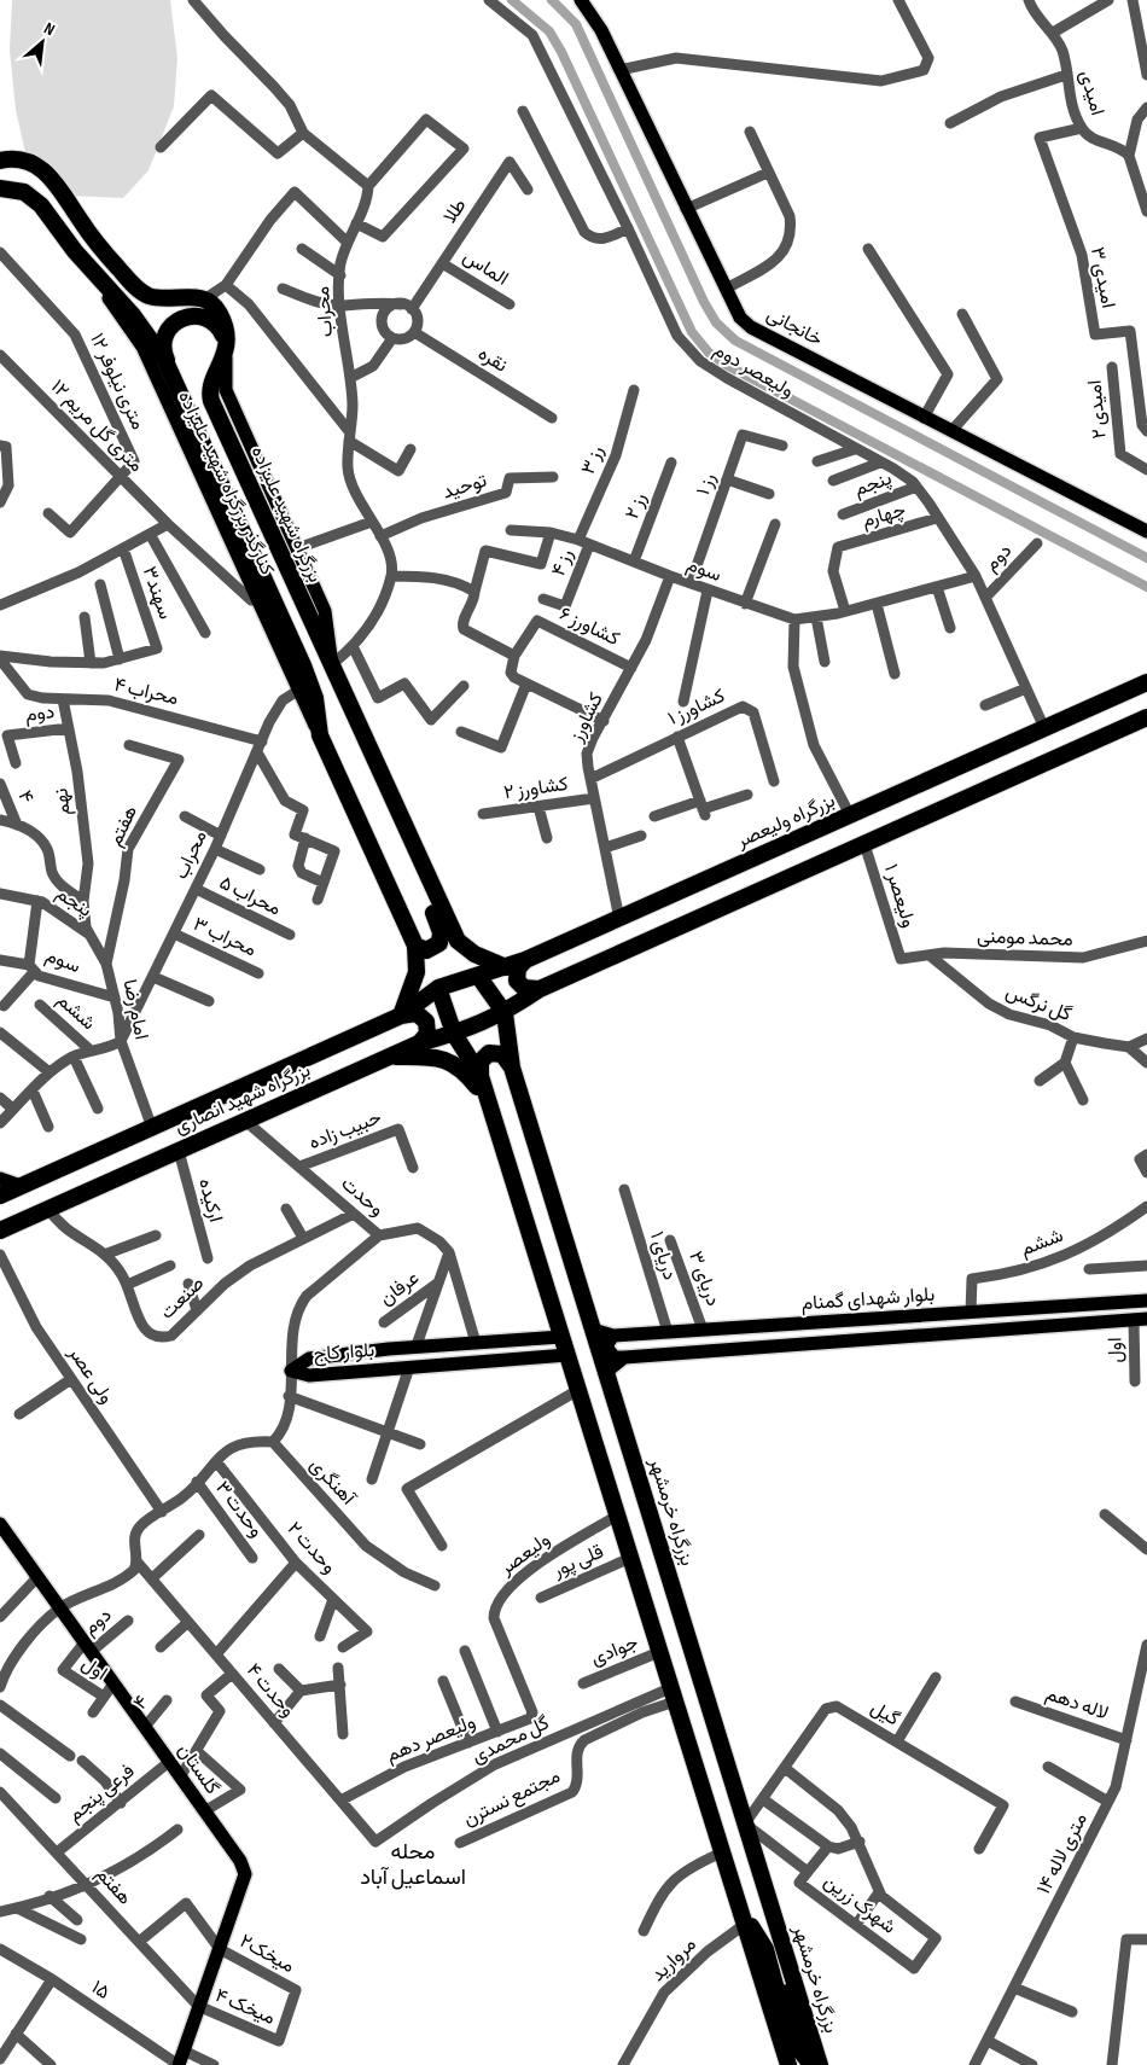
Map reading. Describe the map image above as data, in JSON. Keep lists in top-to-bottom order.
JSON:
{
  "streets": {
    "highway": [
      "بزرگراه شهید علیزاده",
      "بزرگراه ولیعصر",
      "بزرگراه شهید انصاری",
      "بزرگراه خرمشهر"
    ],
    "main road": [
      "خانجانی",
      "کنارگذر بزرگراه شهید علیزاده",
      "بلوار شهدای گمنام",
      "بلوار کاج",
      "گلستان"
    ],
    "street": [
      "امیدی",
      "طلا",
      "الماس",
      "امیدی ۳",
      "محراب",
      "نقره",
      "ولیعصر دوم",
      "۱۲ متری نیلوفر",
      "امیدی ۲",
      "۱۲ متری گل مریم",
      "رز ۳",
      "رز ۱",
      "پنجم",
      "توحید",
      "رز ۲",
      "چهارم",
      "دوم",
      "رز ۴",
      "سوم",
      "سهند۳",
      "کشاورز ۶",
      "محراب ۴",
      "کشاورز ۱",
      "کشاورز",
      "کشاورز ۲",
      "۴",
      "نهم",
      "هفتم",
      "محراب ۵",
      "ولیعصر ۱",
      "محراب ۳",
      "محمد مومنی",
      "گل نرگس",
      "امام رضا",
      "ششم",
      "حبیب زاده",
      "وحدت",
      "ارکیده",
      "دریای ۱",
      "دریای ۳",
      "عرفان",
      "صنعت",
      "اول",
      "ولی عصر",
      "آهنگری",
      "وحدت ۳",
      "وحدت ۲",
      "ولیعصر",
      "قلی پور",
      "جوادی",
      "وحدت ۴",
      "لاله دهم",
      "گیل",
      "ولیعصر دهم",
      "گل محمدی",
      "فرعی پنجم",
      "مجتمع نسترن",
      "۱۴ متری لاله",
      "شهرک زرین",
      "میخک۲",
      "مروارید",
      "۱۵",
      "میخک ۴"
    ]
  },
  "crossings": [
    ["امیدی", "امیدی ۳"],
    ["طلا", "الماس"],
    ["طلا", "نقره"],
    ["محراب", "کنارگذر بزرگراه شهید علیزاده"],
    ["محراب", "توحید"],
    ["محراب", "محراب ۴"],
    ["محراب", "محراب ۵"],
    ["محراب", "محراب ۳"],
    ["محراب", "امام رضا"],
    ["ولیعصر دوم", "پنجم"],
    ["ولیعصر دوم", "چهارم"],
    ["ولیعصر دوم", "دوم"],
    ["ولیعصر دوم", "سوم"],
    ["ولیعصر دوم", "بزرگراه ولیعصر"],
    ["۱۲ متری نیلوفر", "۱۲ متری گل مریم"],
    ["۱۲ متری گل مریم", "کنارگذر بزرگراه شهید علیزاده"],
    ["رز ۳", "سوم"],
    ["رز ۱", "سوم"],
    ["پنجم", "امام رضا"],
    ["رز ۲", "سوم"],
    ["بزرگراه شهید علیزاده", "بزرگراه ولیعصر"],
    ["چهارم", "سوم"],
    ["دوم", "نهم"],
    ["دوم", "اول"],
    ["دوم", "گلستان"],
    ["رز ۴", "سوم"],
    ["سوم", "کشاورز"],
    ["سوم", "امام رضا"],
    ["کشاورز ۶", "کشاورز"],
    ["محراب ۴", "نهم"],
    ["کشاورز ۱", "کشاورز"],
    ["کشاورز", "کشاورز ۲"],
    ["کشاورز", "بزرگراه ولیعصر"],
    ["۴", "گلستان"],
    ["نهم", "امام رضا"],
    ["بزرگراه ولیعصر", "بزرگراه شهید انصاری"],
    ["بزرگراه ولیعصر", "بزرگراه خرمشهر"],
    ["هفتم", "امام رضا"],
    ["هفتم", "گلستان"],
    ["هفتم", "فرعی پنجم"],
    ["هفتم", "میخک ۴"],
    ["ولیعصر ۱", "محمد مومنی"],
    ["محمد مومنی", "گل نرگس"],
    ["امام رضا", "بزرگراه شهید انصاری"],
    ["ششم", "بلوار شهدای گمنام"],
    ["بزرگراه شهید انصاری", "وحدت"],
    ["بزرگراه شهید انصاری", "ارکیده"],
    ["بزرگراه شهید انصاری", "صنعت"],
    ["بزرگراه شهید انصاری", "بزرگراه خرمشهر"],
    ["حبیب زاده", "وحدت"],
    ["وحدت", "صنعت"],
    ["دریای ۱", "بلوار شهدای گمنام"],
    ["دریای ۳", "بلوار شهدای گمنام"],
    ["بلوار شهدای گمنام", "اول"],
    ["بلوار شهدای گمنام", "بزرگراه خرمشهر"],
    ["اول", "گلستان"],
    ["بلوار کاج", "بزرگراه خرمشهر"],
    ["بزرگراه خرمشهر", "ولیعصر"],
    ["بزرگراه خرمشهر", "قلی پور"],
    ["بزرگراه خرمشهر", "جوادی"],
    ["بزرگراه خرمشهر", "گیل"],
    ["بزرگراه خرمشهر", "گل محمدی"],
    ["بزرگراه خرمشهر", "مجتمع نسترن"],
    ["بزرگراه خرمشهر", "شهرک زرین"],
    ["بزرگراه خرمشهر", "مروارید"],
    ["ولیعصر", "ولیعصر دهم"],
    ["وحدت ۴", "ولیعصر دهم"],
    ["وحدت ۴", "گل محمدی"],
    ["لاله دهم", "۱۴ متری لاله"],
    ["گیل", "شهرک زرین"],
    ["گل محمدی", "مجتمع نسترن"],
    ["گلستان", "فرعی پنجم"],
    ["گلستان", "میخک۲"],
    ["گلستان", "۱۵"],
    ["گلستان", "میخک ۴"],
    ["میخک۲", "میخک ۴"]
  ],
  "districts": ["محله اسماعیل آباد"],
  "north": "top right"
}
